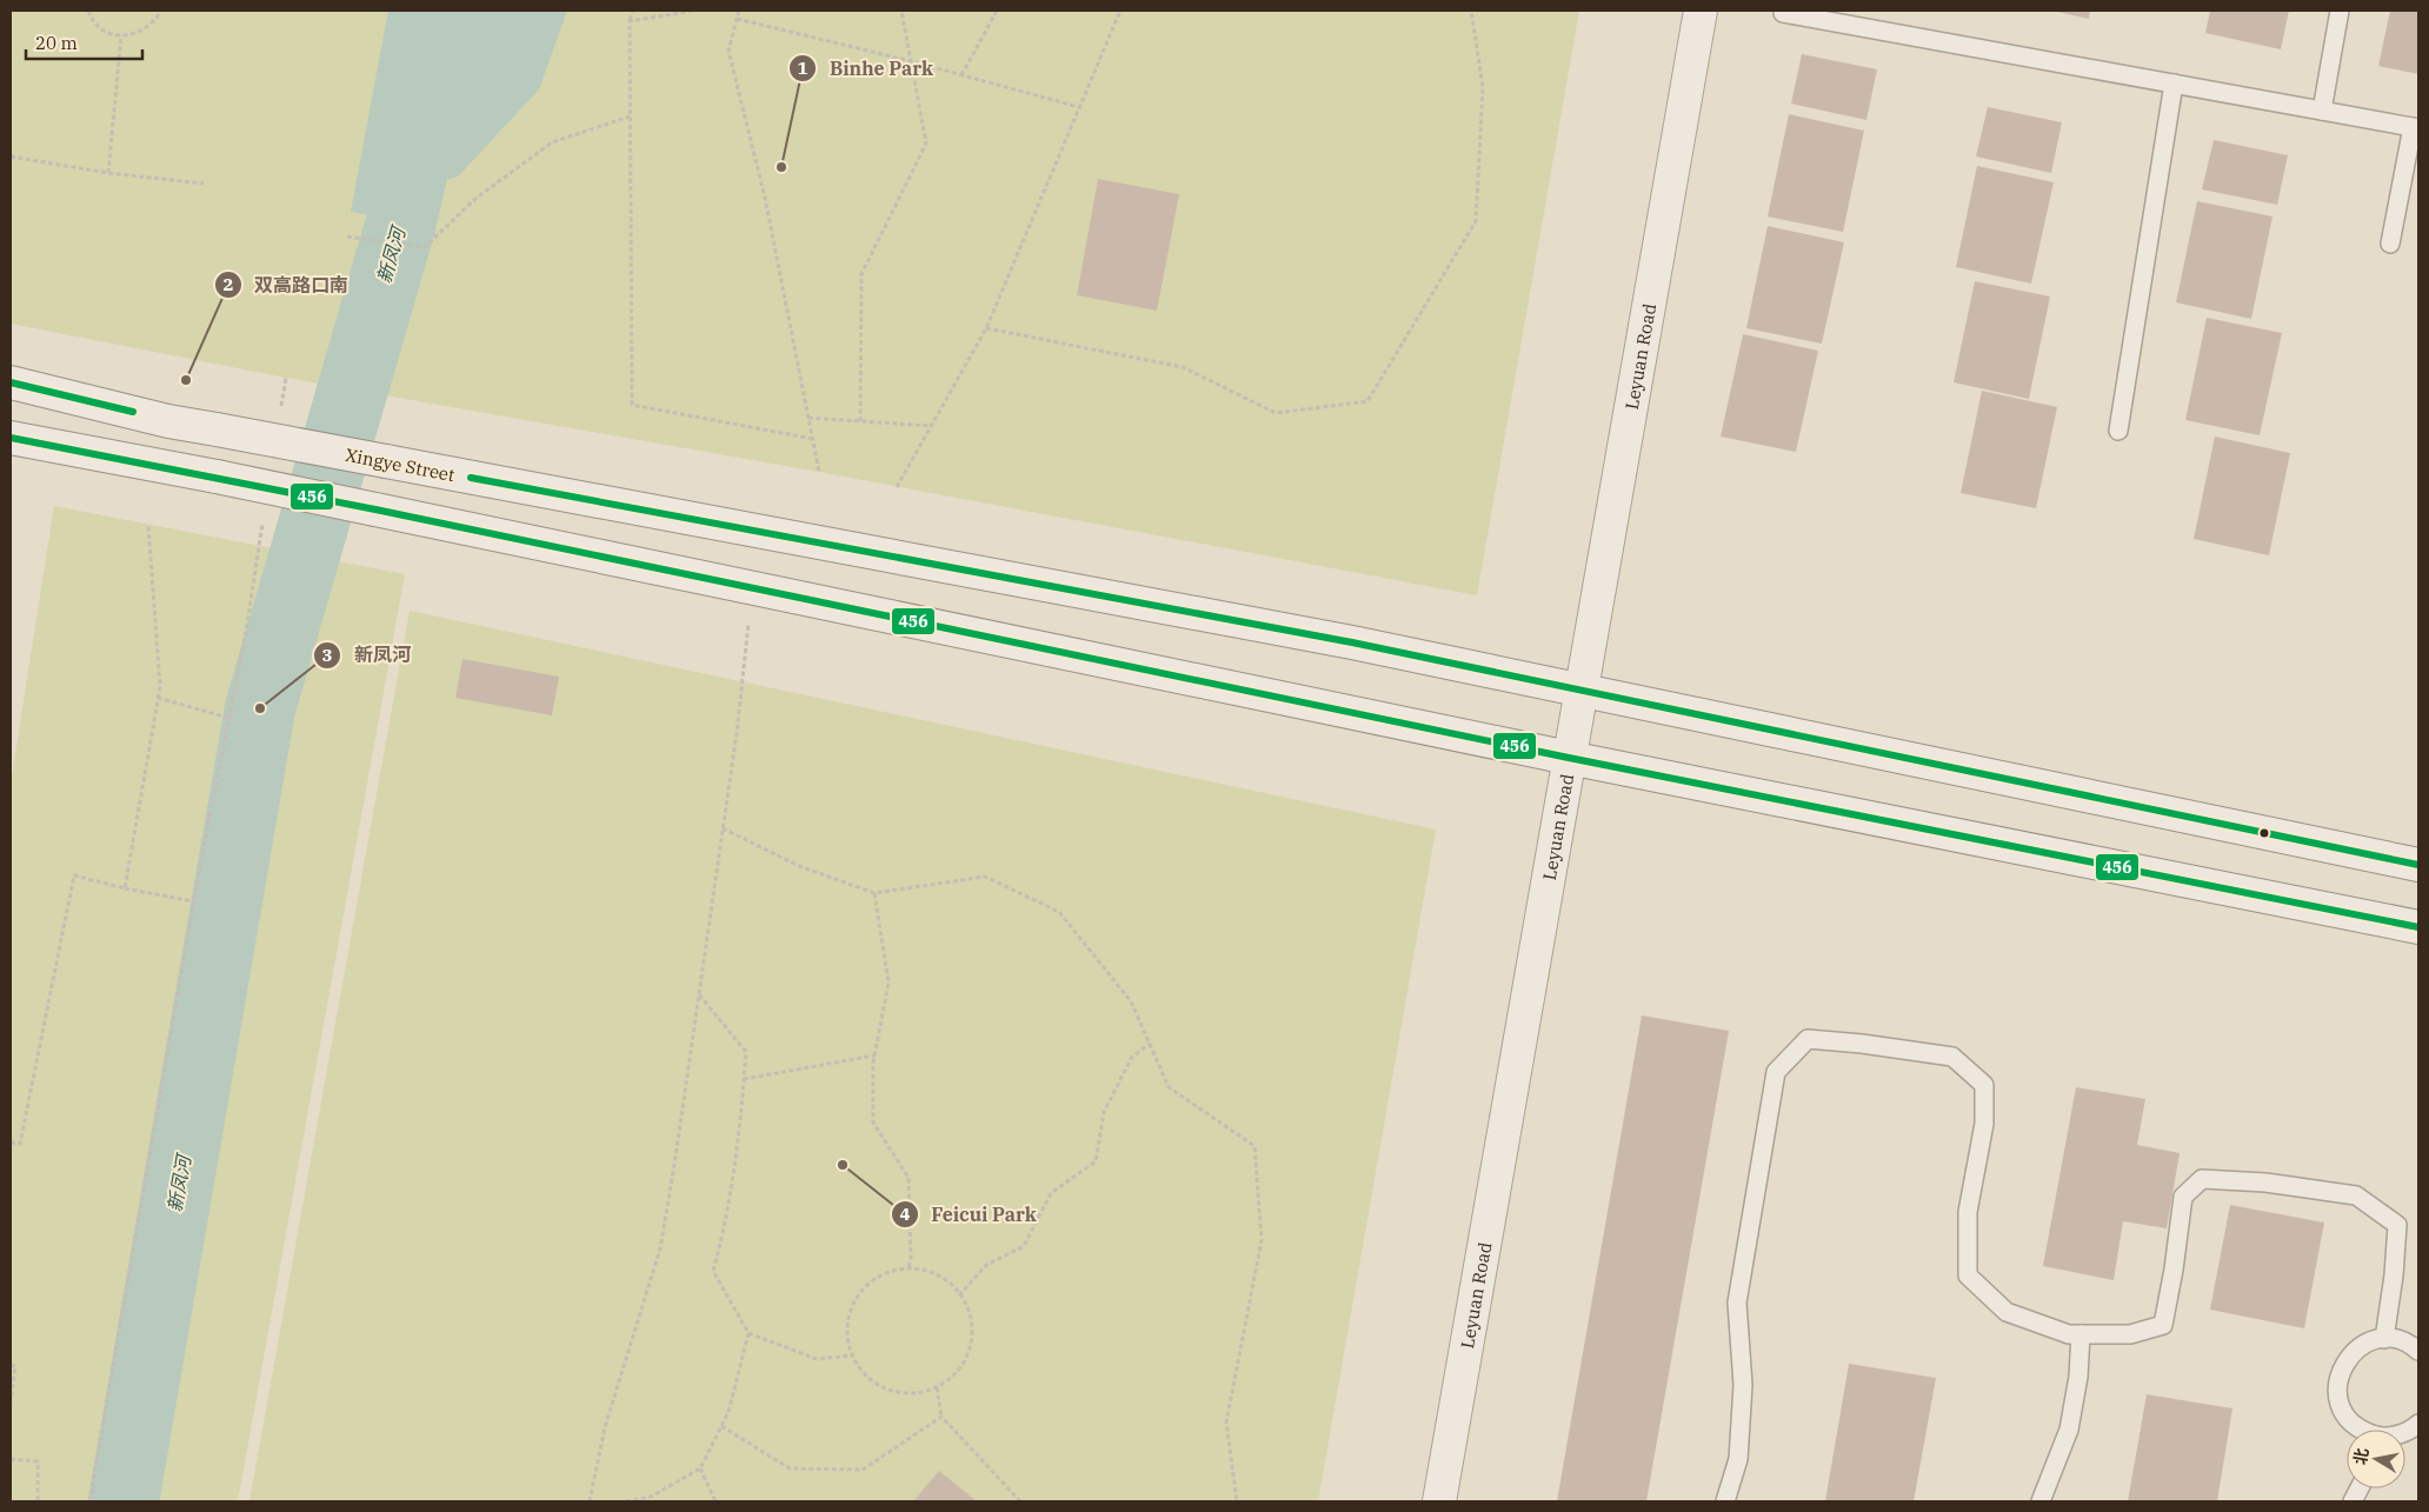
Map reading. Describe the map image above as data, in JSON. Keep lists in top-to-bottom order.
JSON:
{
  "streets": {
    "main road": ["Leyuan Road", "Xingye Street"]
  },
  "crossings": [
    ["Leyuan Road", "Xingye Street"]
  ],
  "water": ["新凤河"],
  "places": [
    "Binhe Park",
    "双高路口南",
    "新凤河",
    "Feicui Park"
  ],
  "lines": ["transit line 456"],
  "scale_bar": "20 m",
  "north": "left"
}
